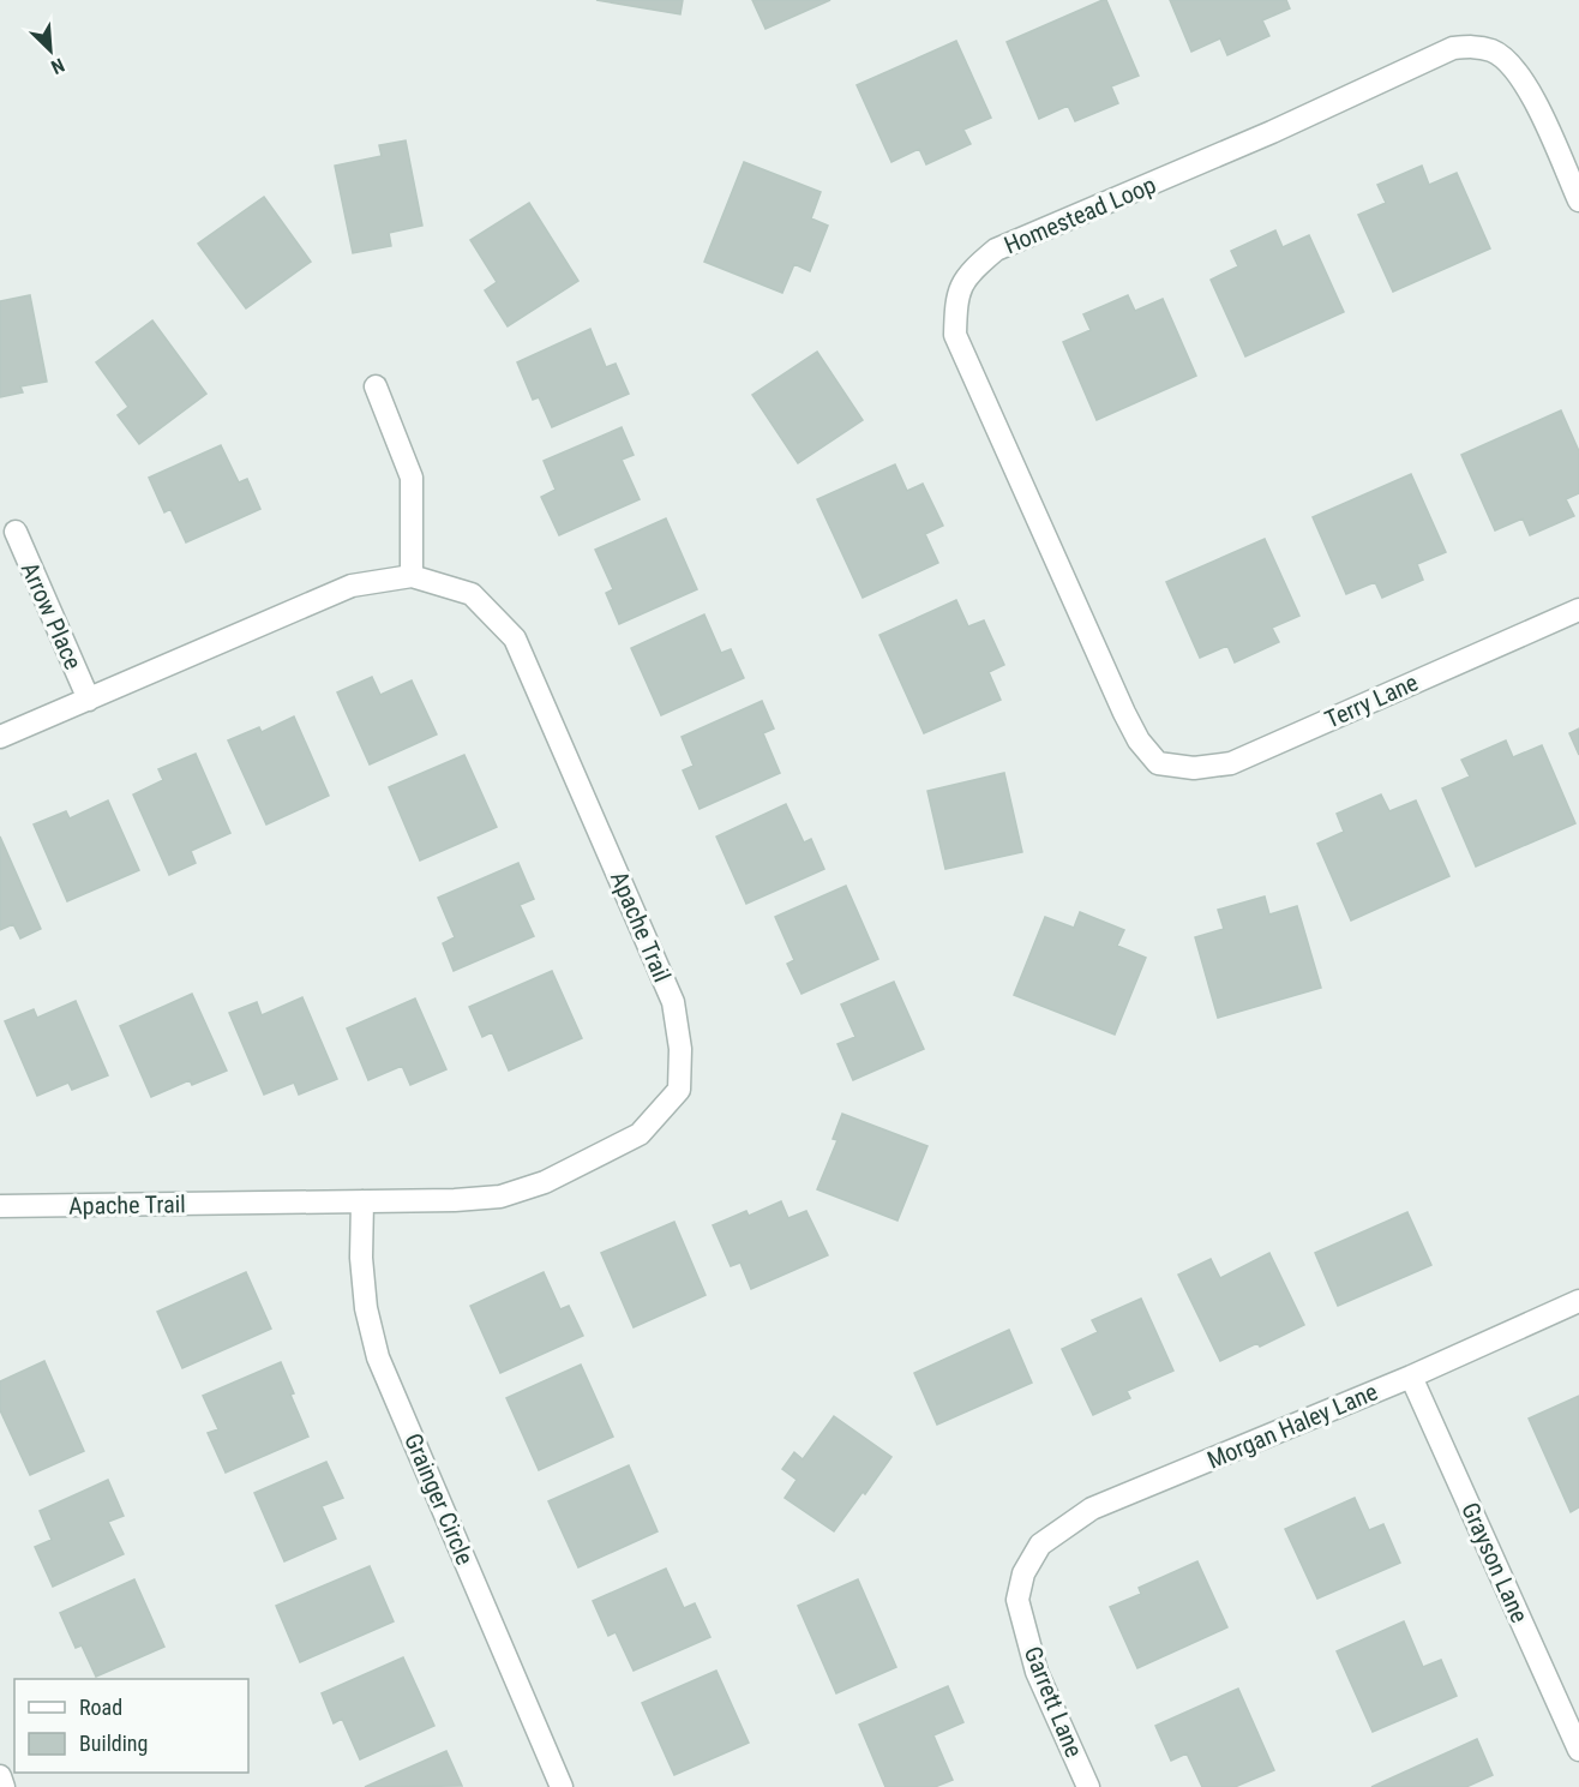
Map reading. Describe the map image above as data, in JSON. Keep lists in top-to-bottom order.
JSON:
{
  "streets": {
    "street": [
      "Homestead Loop",
      "Arrow Place",
      "Terry Lane",
      "Apache Trail",
      "Morgan Haley Lane",
      "Grainger Circle",
      "Grayson Lane",
      "Garrett Lane"
    ]
  },
  "crossings": [
    ["Homestead Loop", "Terry Lane"],
    ["Arrow Place", "Apache Trail"],
    ["Apache Trail", "Grainger Circle"],
    ["Morgan Haley Lane", "Grayson Lane"],
    ["Morgan Haley Lane", "Garrett Lane"]
  ],
  "legend": ["Road", "Building"],
  "north": "bottom right"
}
